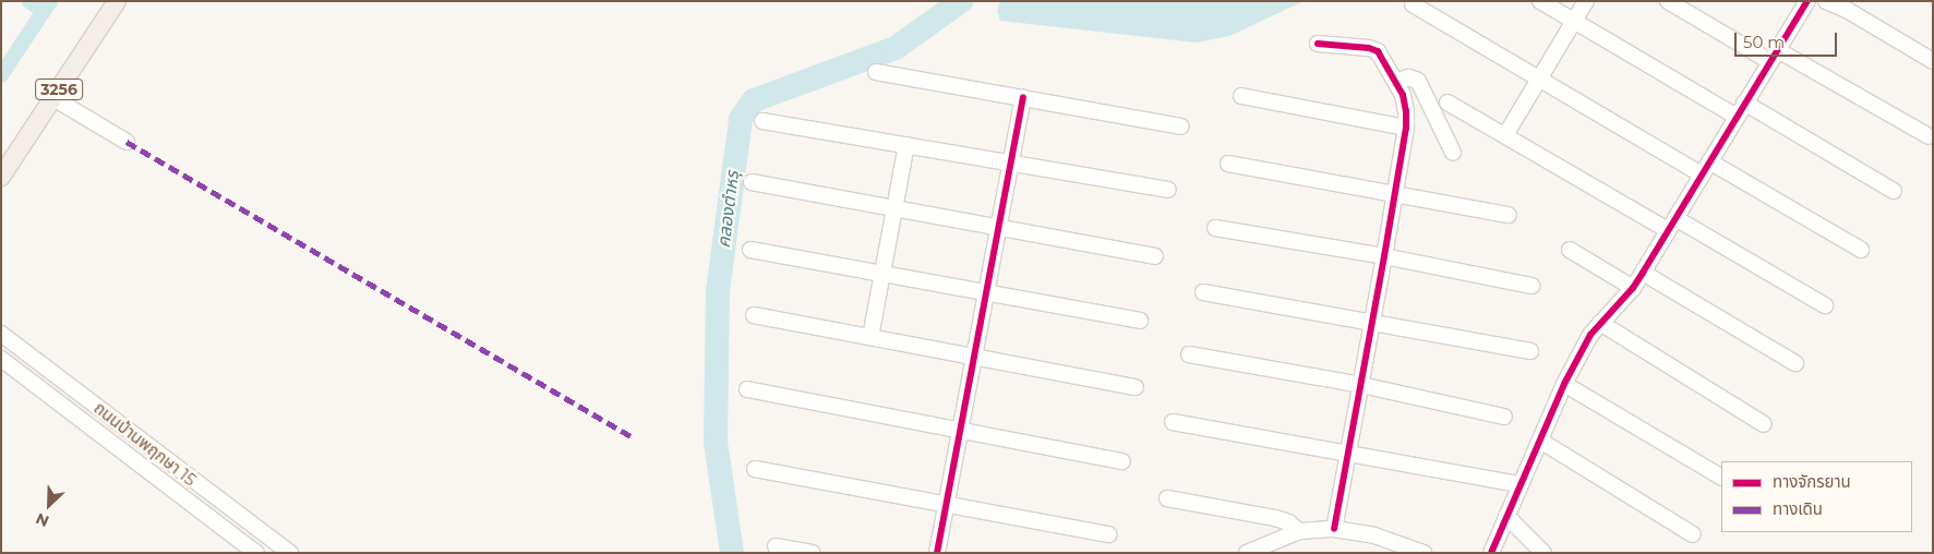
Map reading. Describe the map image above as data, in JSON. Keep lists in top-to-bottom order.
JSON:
{
  "streets": {
    "main road": ["3256"],
    "street": ["ถนนบ้านพฤกษา 15"]
  },
  "water": ["คลองตำหรุ"],
  "legend": ["ทางจักรยาน", "ทางเดิน"],
  "scale_bar": "50 m",
  "north": "bottom left"
}
